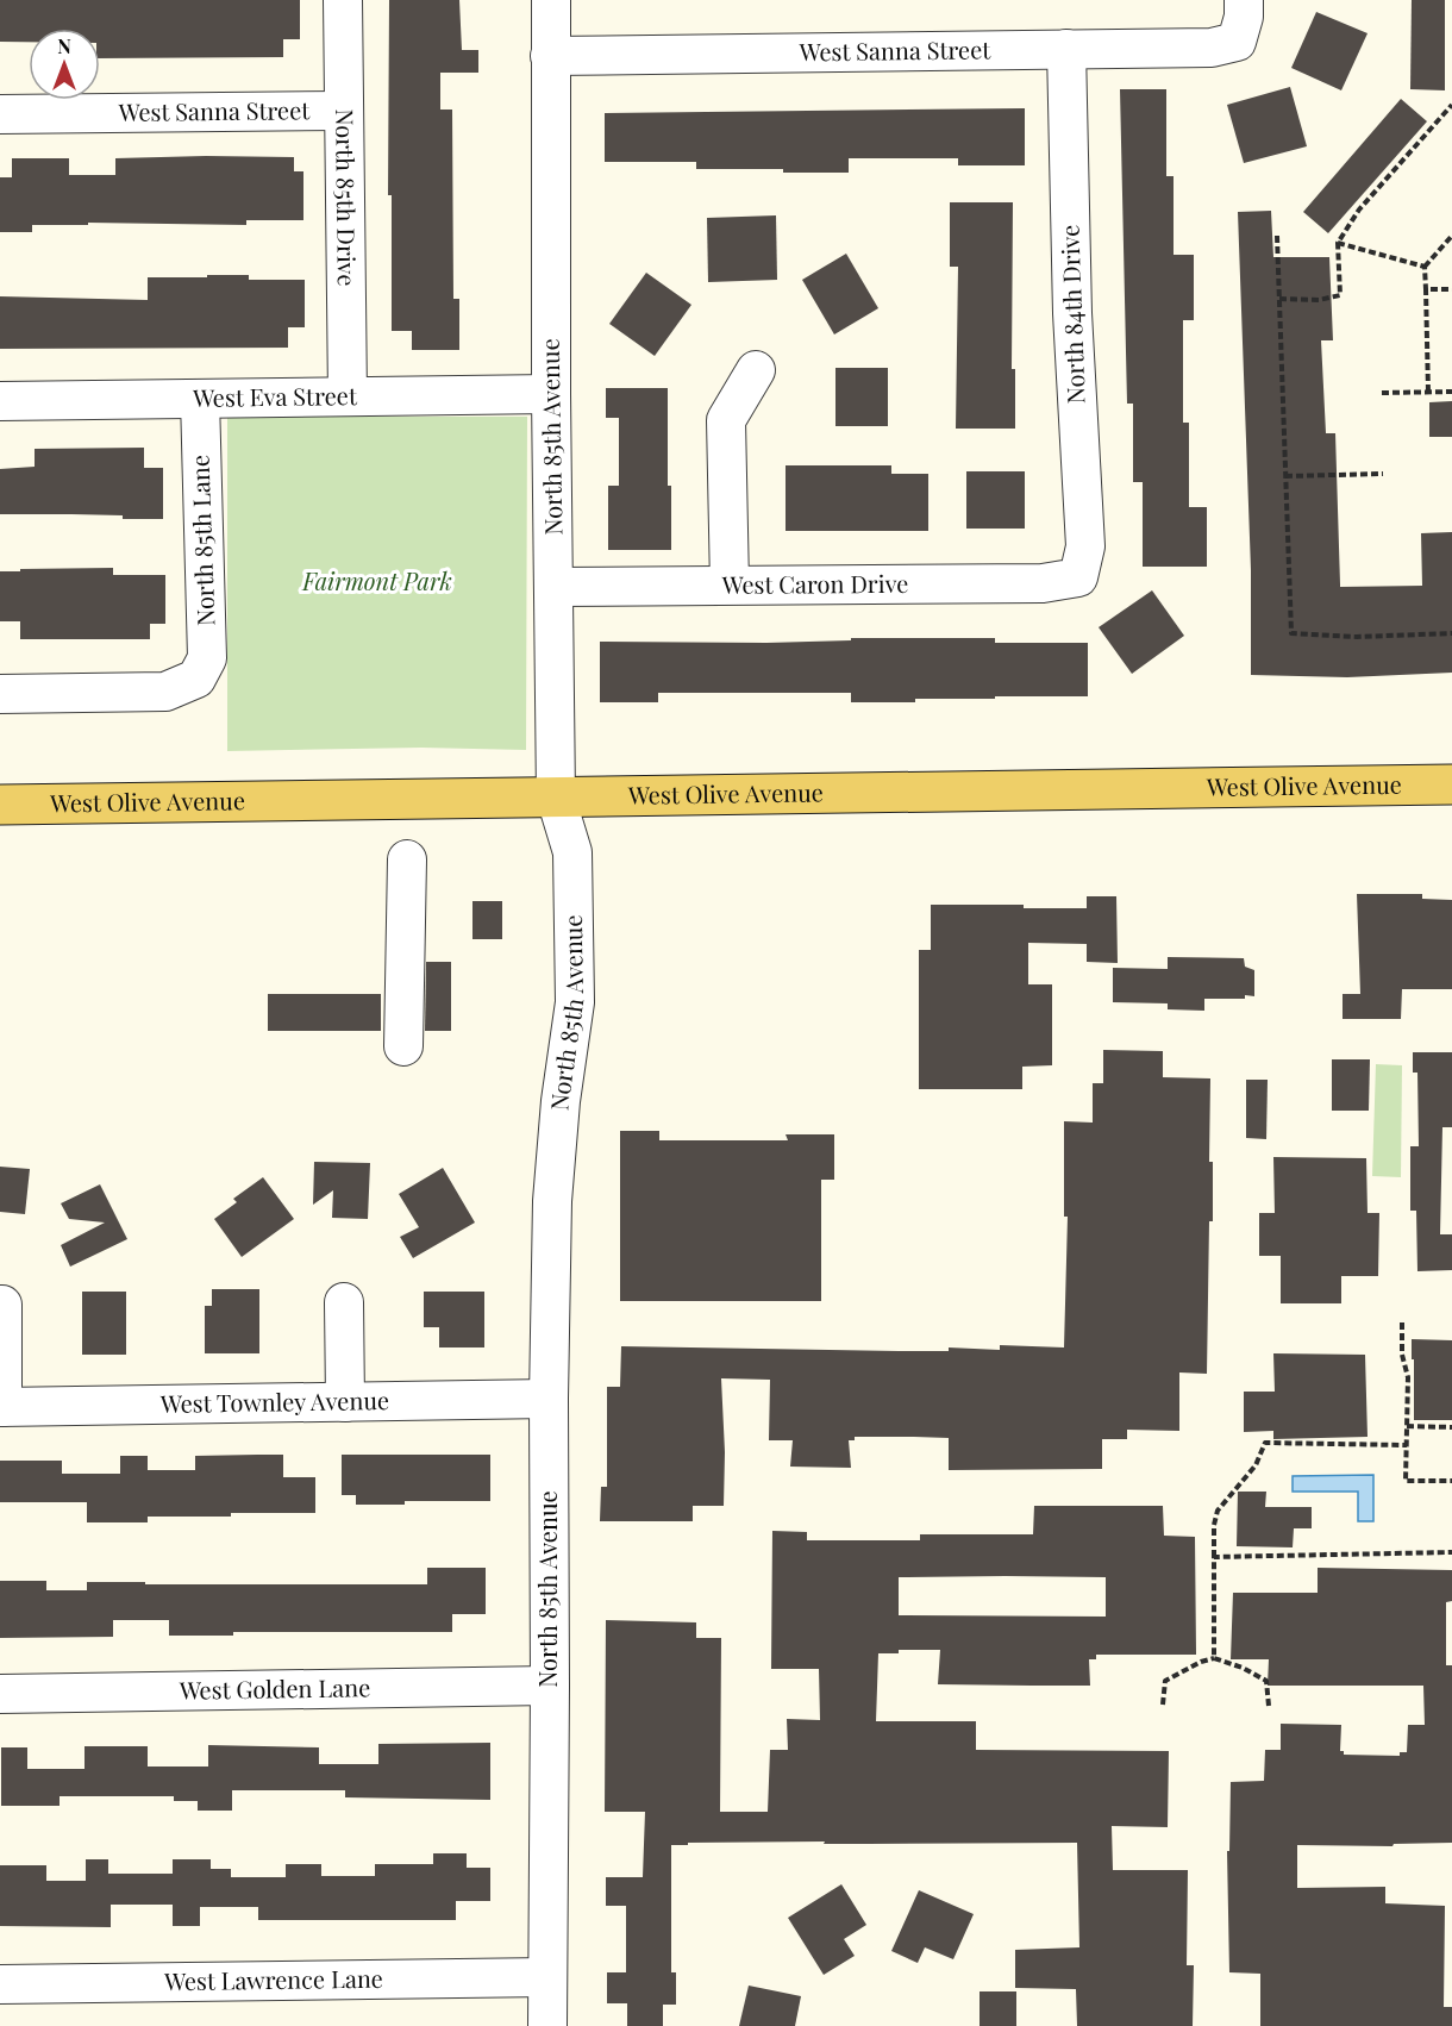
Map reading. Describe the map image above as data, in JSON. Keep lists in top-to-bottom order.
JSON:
{
  "streets": {
    "main road": ["West Olive Avenue"],
    "street": [
      "West Sanna Street",
      "North 85th Drive",
      "North 84th Drive",
      "West Eva Street",
      "North 85th Avenue",
      "North 85th Lane",
      "West Caron Drive",
      "West Townley Avenue",
      "West Golden Lane",
      "West Lawrence Lane"
    ]
  },
  "crossings": [
    ["West Sanna Street", "North 85th Drive"],
    ["West Sanna Street", "North 84th Drive"],
    ["West Sanna Street", "North 85th Avenue"],
    ["North 85th Drive", "West Eva Street"],
    ["North 84th Drive", "West Caron Drive"],
    ["West Eva Street", "North 85th Avenue"],
    ["West Eva Street", "North 85th Lane"],
    ["North 85th Avenue", "West Caron Drive"],
    ["North 85th Avenue", "West Olive Avenue"],
    ["North 85th Avenue", "West Townley Avenue"],
    ["North 85th Avenue", "West Golden Lane"],
    ["North 85th Avenue", "West Lawrence Lane"]
  ],
  "parks": ["Fairmont Park"],
  "north": "top"
}
